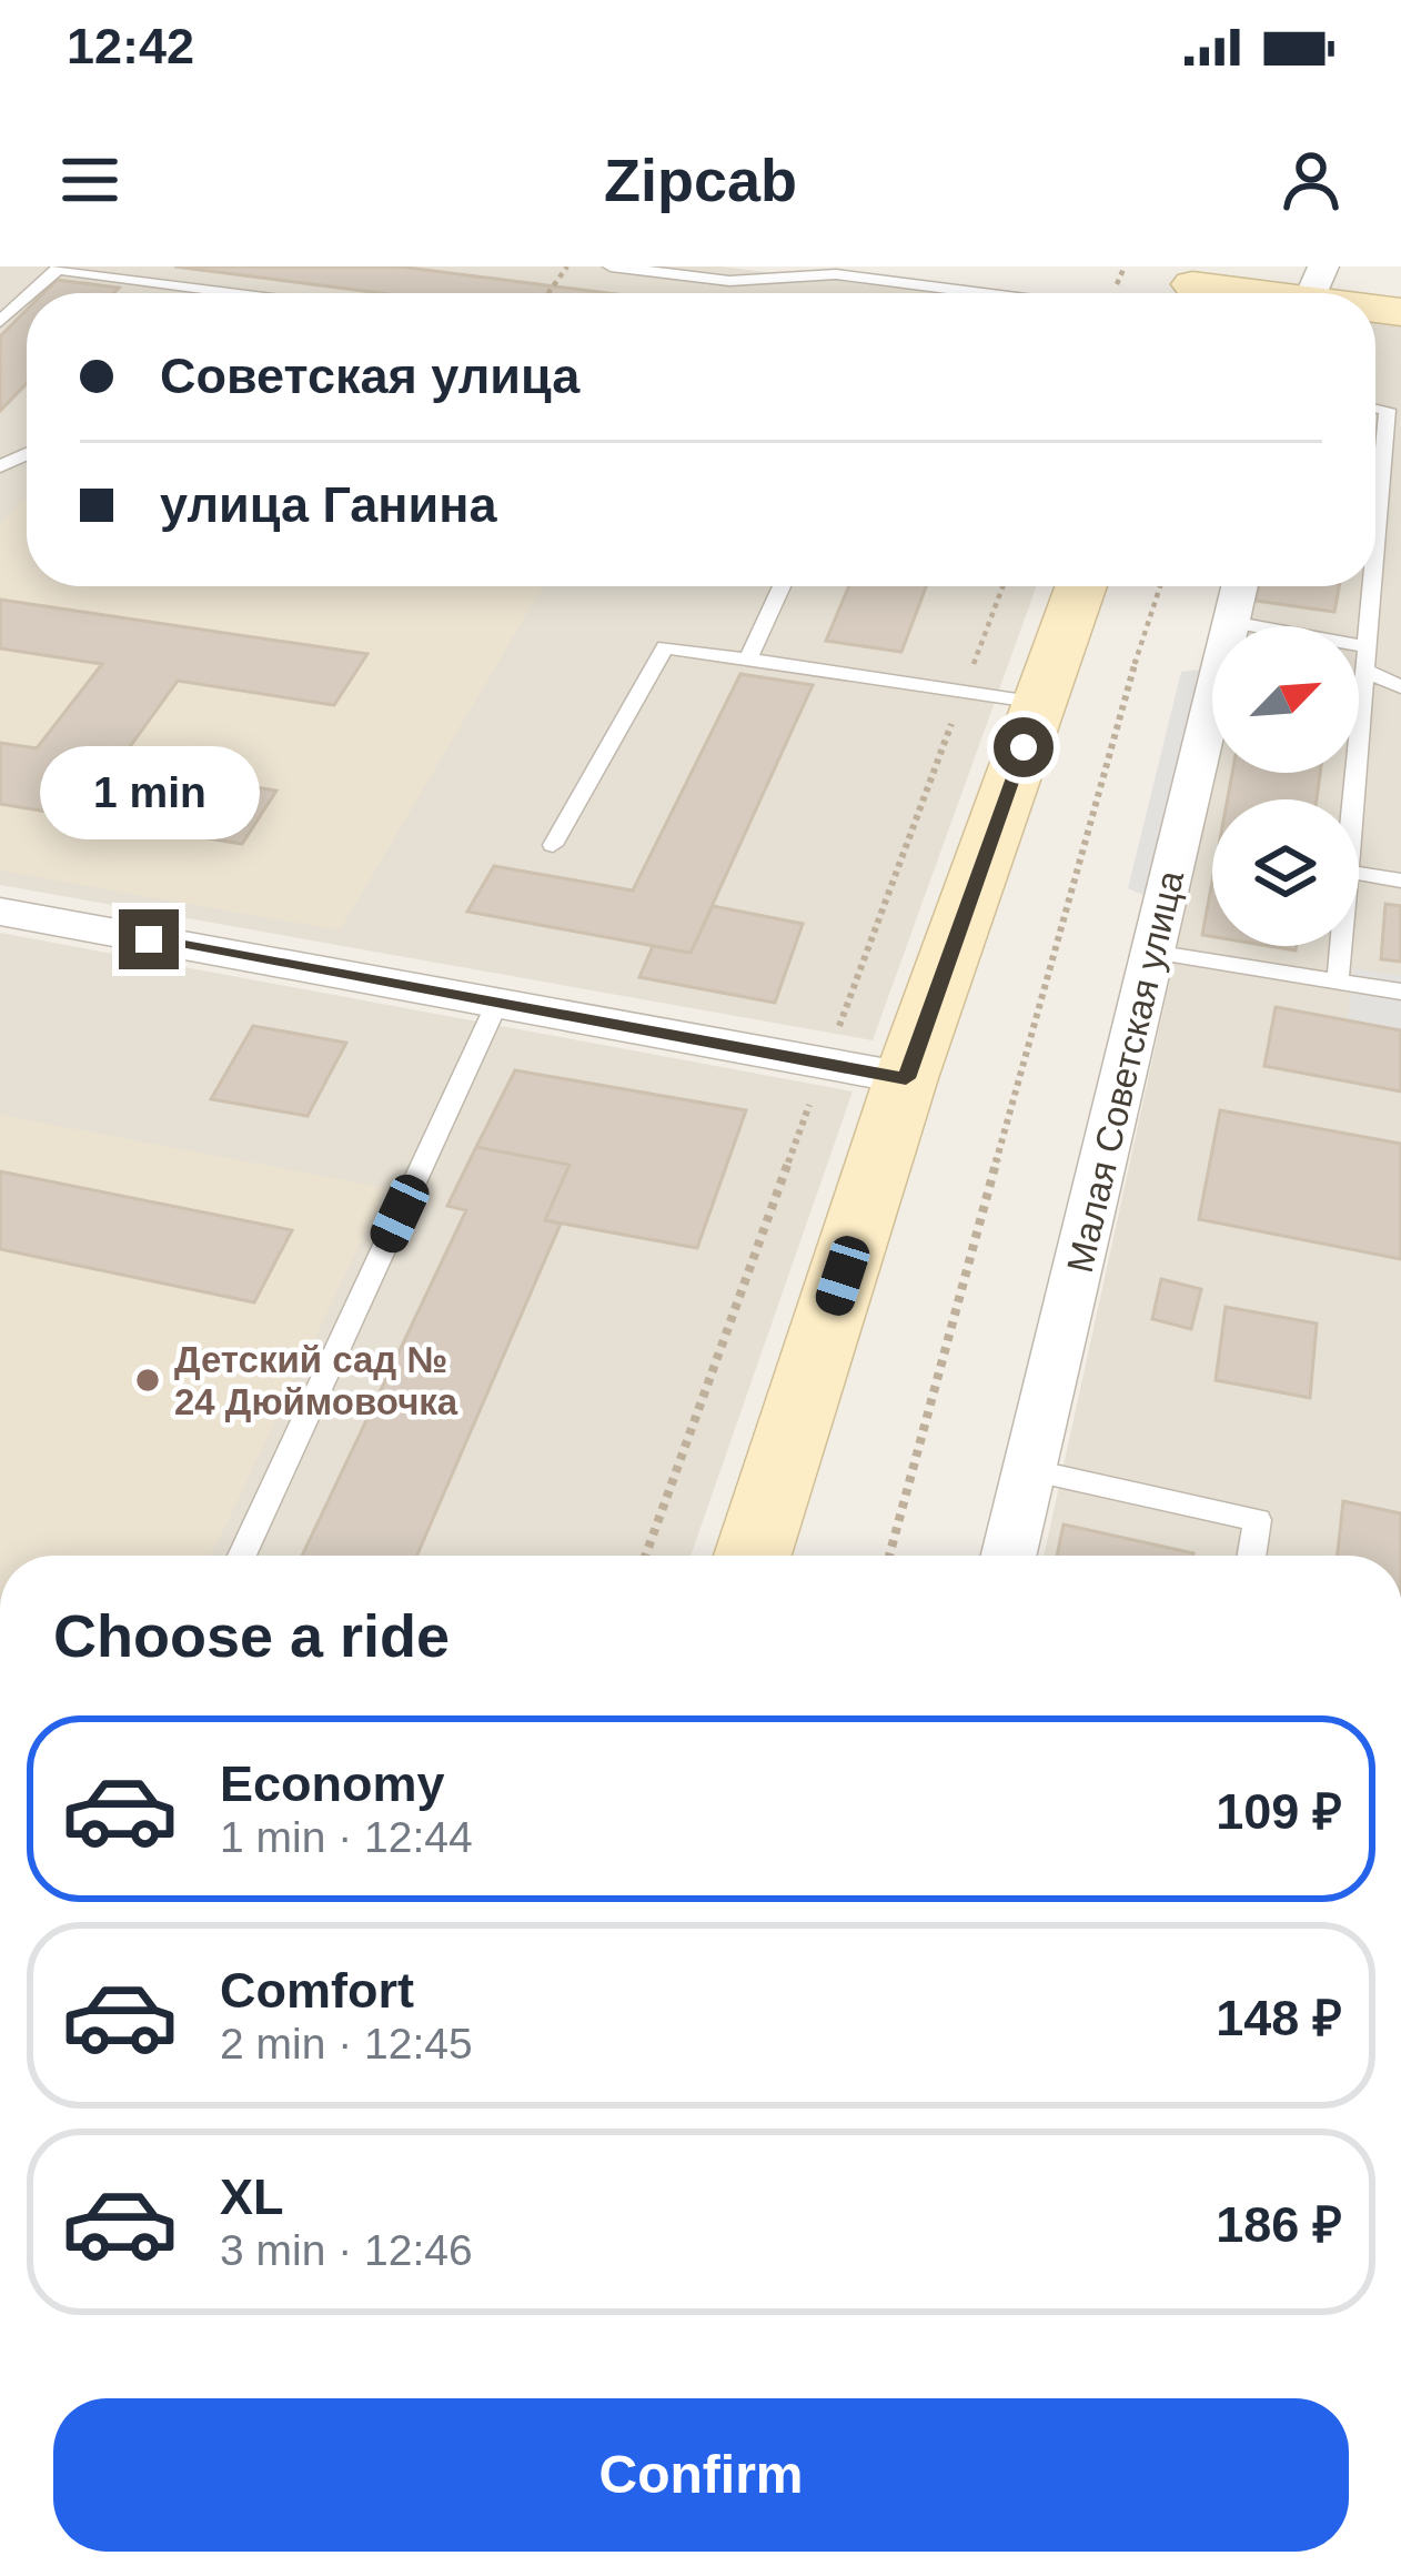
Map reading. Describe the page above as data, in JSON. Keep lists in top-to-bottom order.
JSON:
{
  "streets": {
    "street": ["Малая Советская улица"]
  },
  "places": ["Детский сад № 24 Дюймовочка"],
  "north": "top right",
  "page": {
    "status": "12:42",
    "header": "Zipcab",
    "banner": ["Советская улица", "улица Ганина"],
    "bubble": "1 min",
    "heading": "Choose a ride",
    "list": [
      {
        "name": "Economy",
        "note": "1 min · 12:44",
        "value": "109 ₽"
      },
      {
        "name": "Comfort",
        "note": "2 min · 12:45",
        "value": "148 ₽"
      },
      {
        "name": "XL",
        "note": "3 min · 12:46",
        "value": "186 ₽"
      }
    ],
    "buttons": "Confirm"
  }
}
